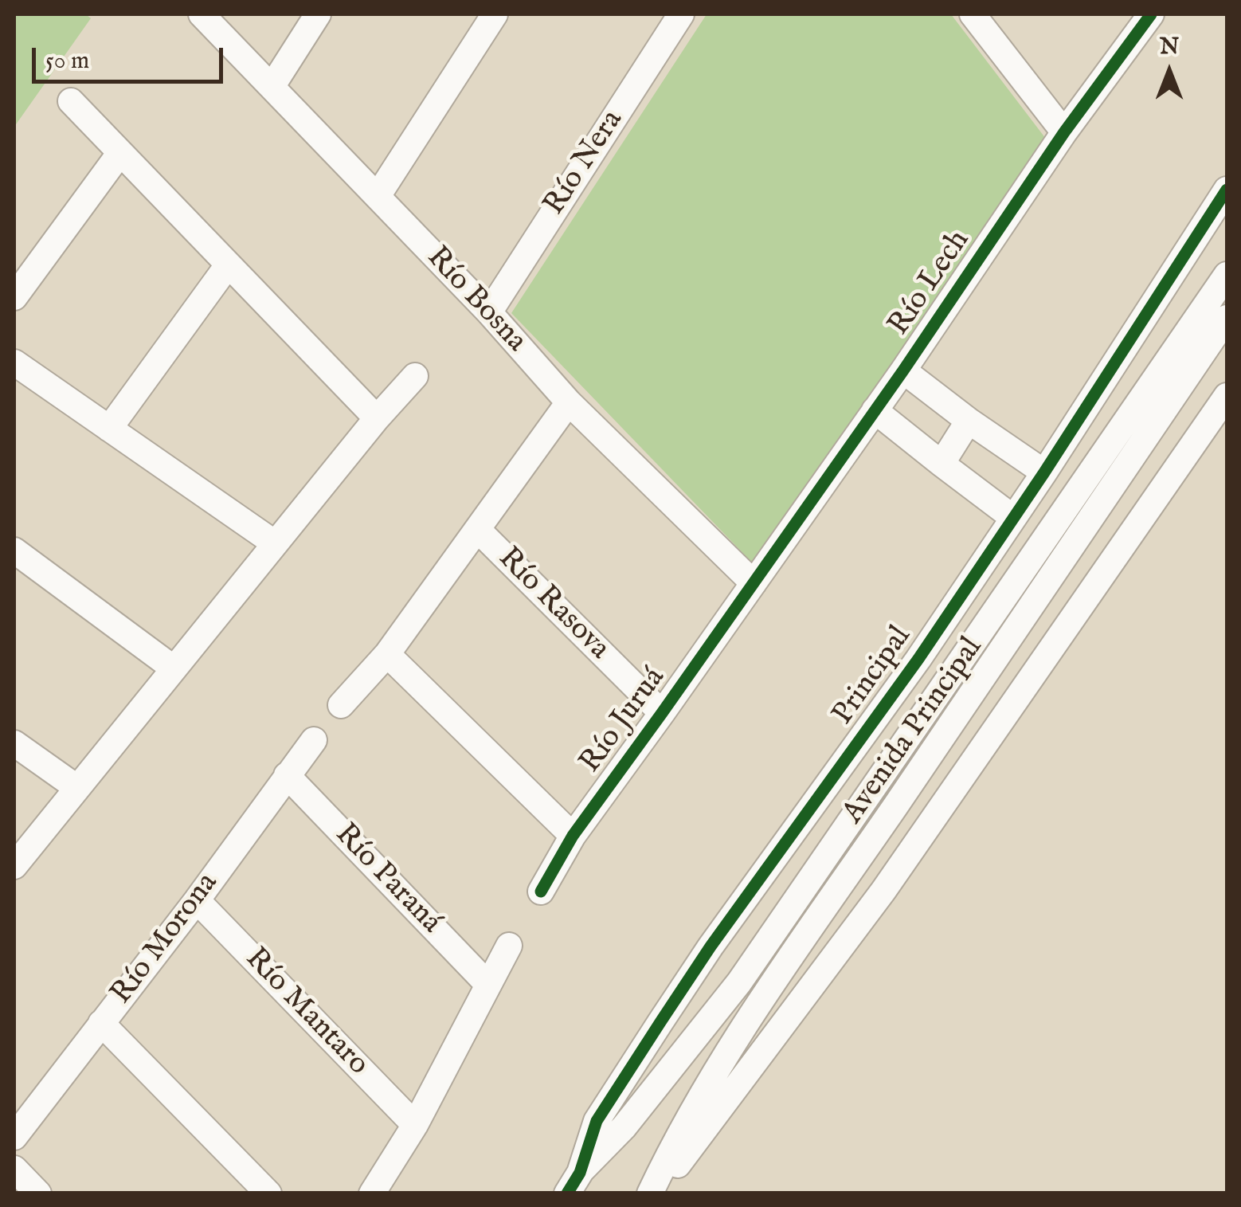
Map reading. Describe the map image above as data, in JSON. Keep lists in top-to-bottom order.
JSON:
{
  "streets": {
    "street": [
      "Río Nera",
      "Río Lech",
      "Río Bosna",
      "Río Rasova",
      "Principal",
      "Río Juruá",
      "Avenida Principal",
      "Río Paraná",
      "Río Morona",
      "Río Mantaro"
    ]
  },
  "crossings": [
    ["Río Nera", "Río Bosna"],
    ["Río Lech", "Río Bosna"],
    ["Río Lech", "Río Juruá"],
    ["Río Bosna", "Río Juruá"],
    ["Río Rasova", "Río Juruá"],
    ["Principal", "Avenida Principal"],
    ["Río Paraná", "Río Morona"],
    ["Río Morona", "Río Mantaro"]
  ],
  "scale_bar": "50 m",
  "north": "top"
}
